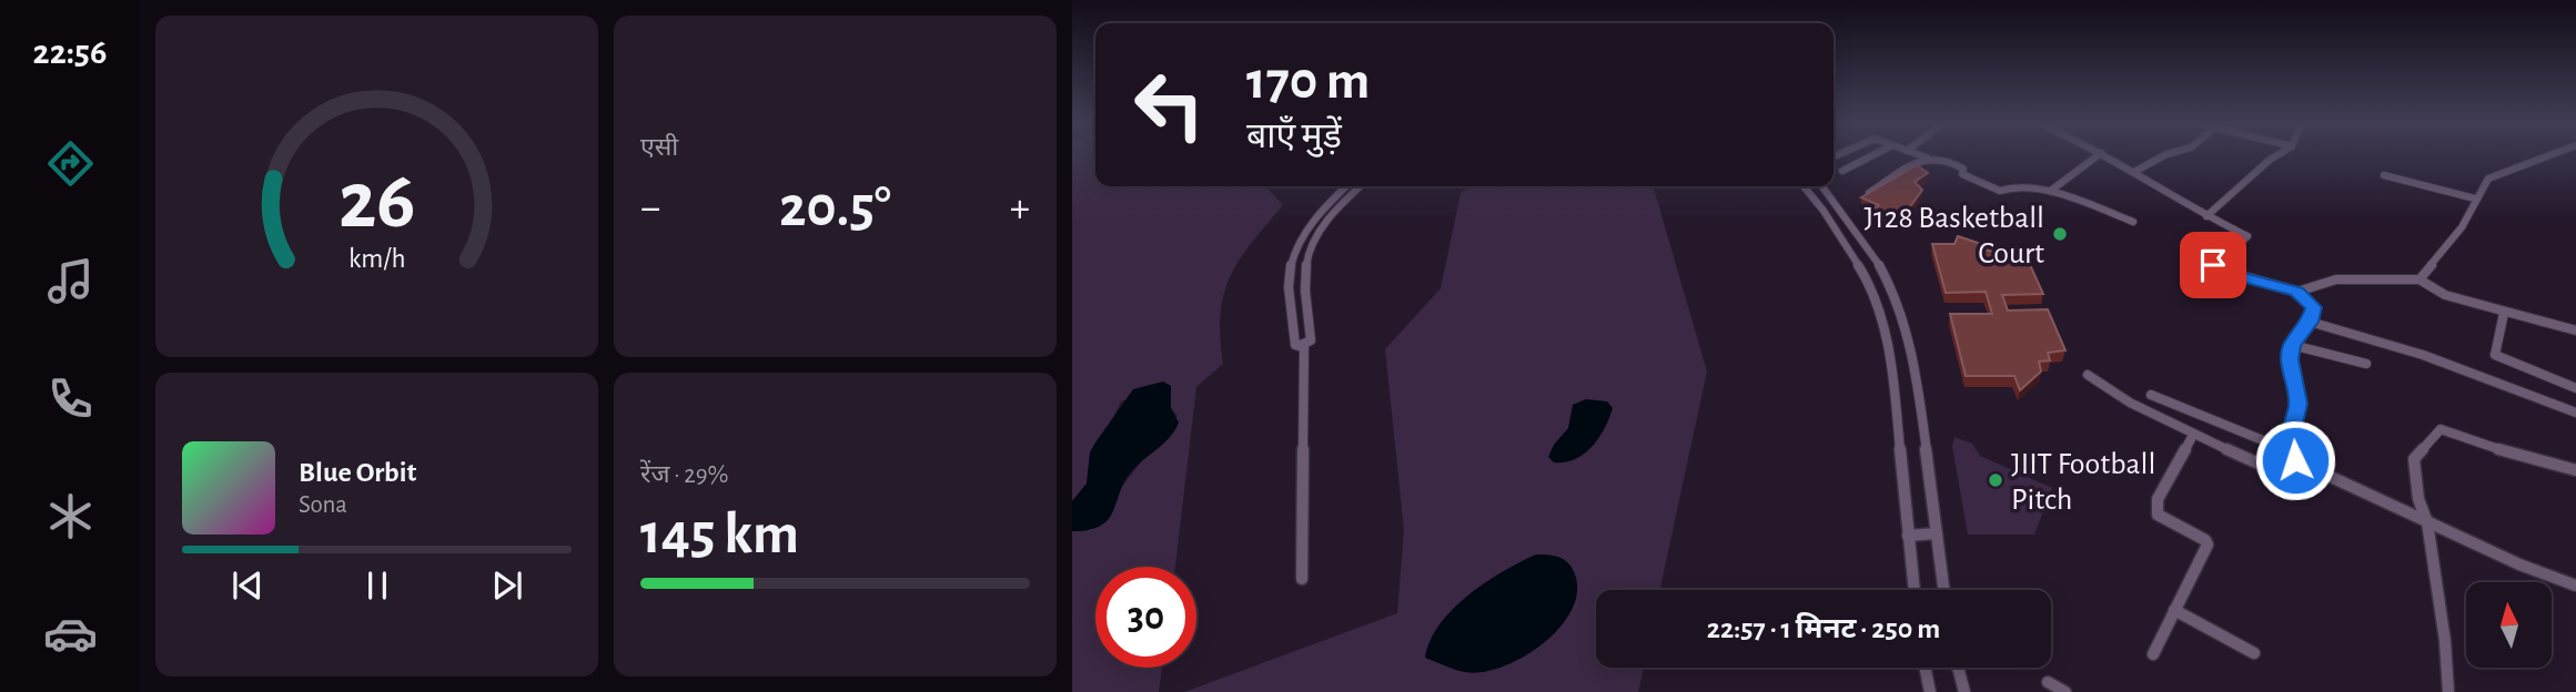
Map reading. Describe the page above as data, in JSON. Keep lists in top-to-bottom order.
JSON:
{
  "places": ["J128 Basketball Court", "JIIT Football Pitch"],
  "north": "top",
  "page": {
    "tabs": "22:56",
    "tile": [
      "एसी",
      ["रेंज · 29%", "145 km"]
    ],
    "turn": ["170 m", "बाएँ मुड़ें"],
    "heat": ["−", "20.5°", "+"],
    "song": ["Blue Orbit", "Sona"],
    "limit": "30",
    "trip": "22:57 · 1 मिनट · 250 m",
    "gauge": ["26", "km/h"]
  }
}
